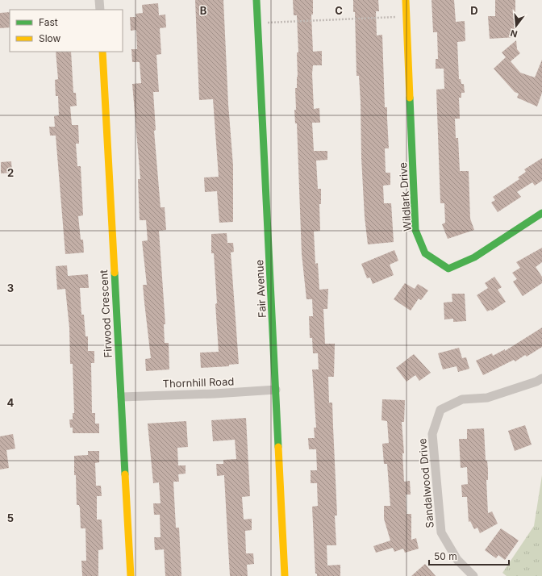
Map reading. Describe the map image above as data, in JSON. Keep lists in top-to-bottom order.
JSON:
{
  "streets": {
    "street": [
      "Wildlark Drive",
      "Fair Avenue",
      "Firwood Crescent",
      "Thornhill Road",
      "Sandalwood Drive"
    ]
  },
  "crossings": [
    ["Fair Avenue", "Thornhill Road"],
    ["Firwood Crescent", "Thornhill Road"]
  ],
  "legend": ["Fast", "Slow"],
  "scale_bar": "50 m",
  "north": "bottom",
  "grid": {
    "columns": ["B", "C", "D"],
    "rows": [
      "2",
      "3",
      "4",
      "5"
    ]
  }
}
